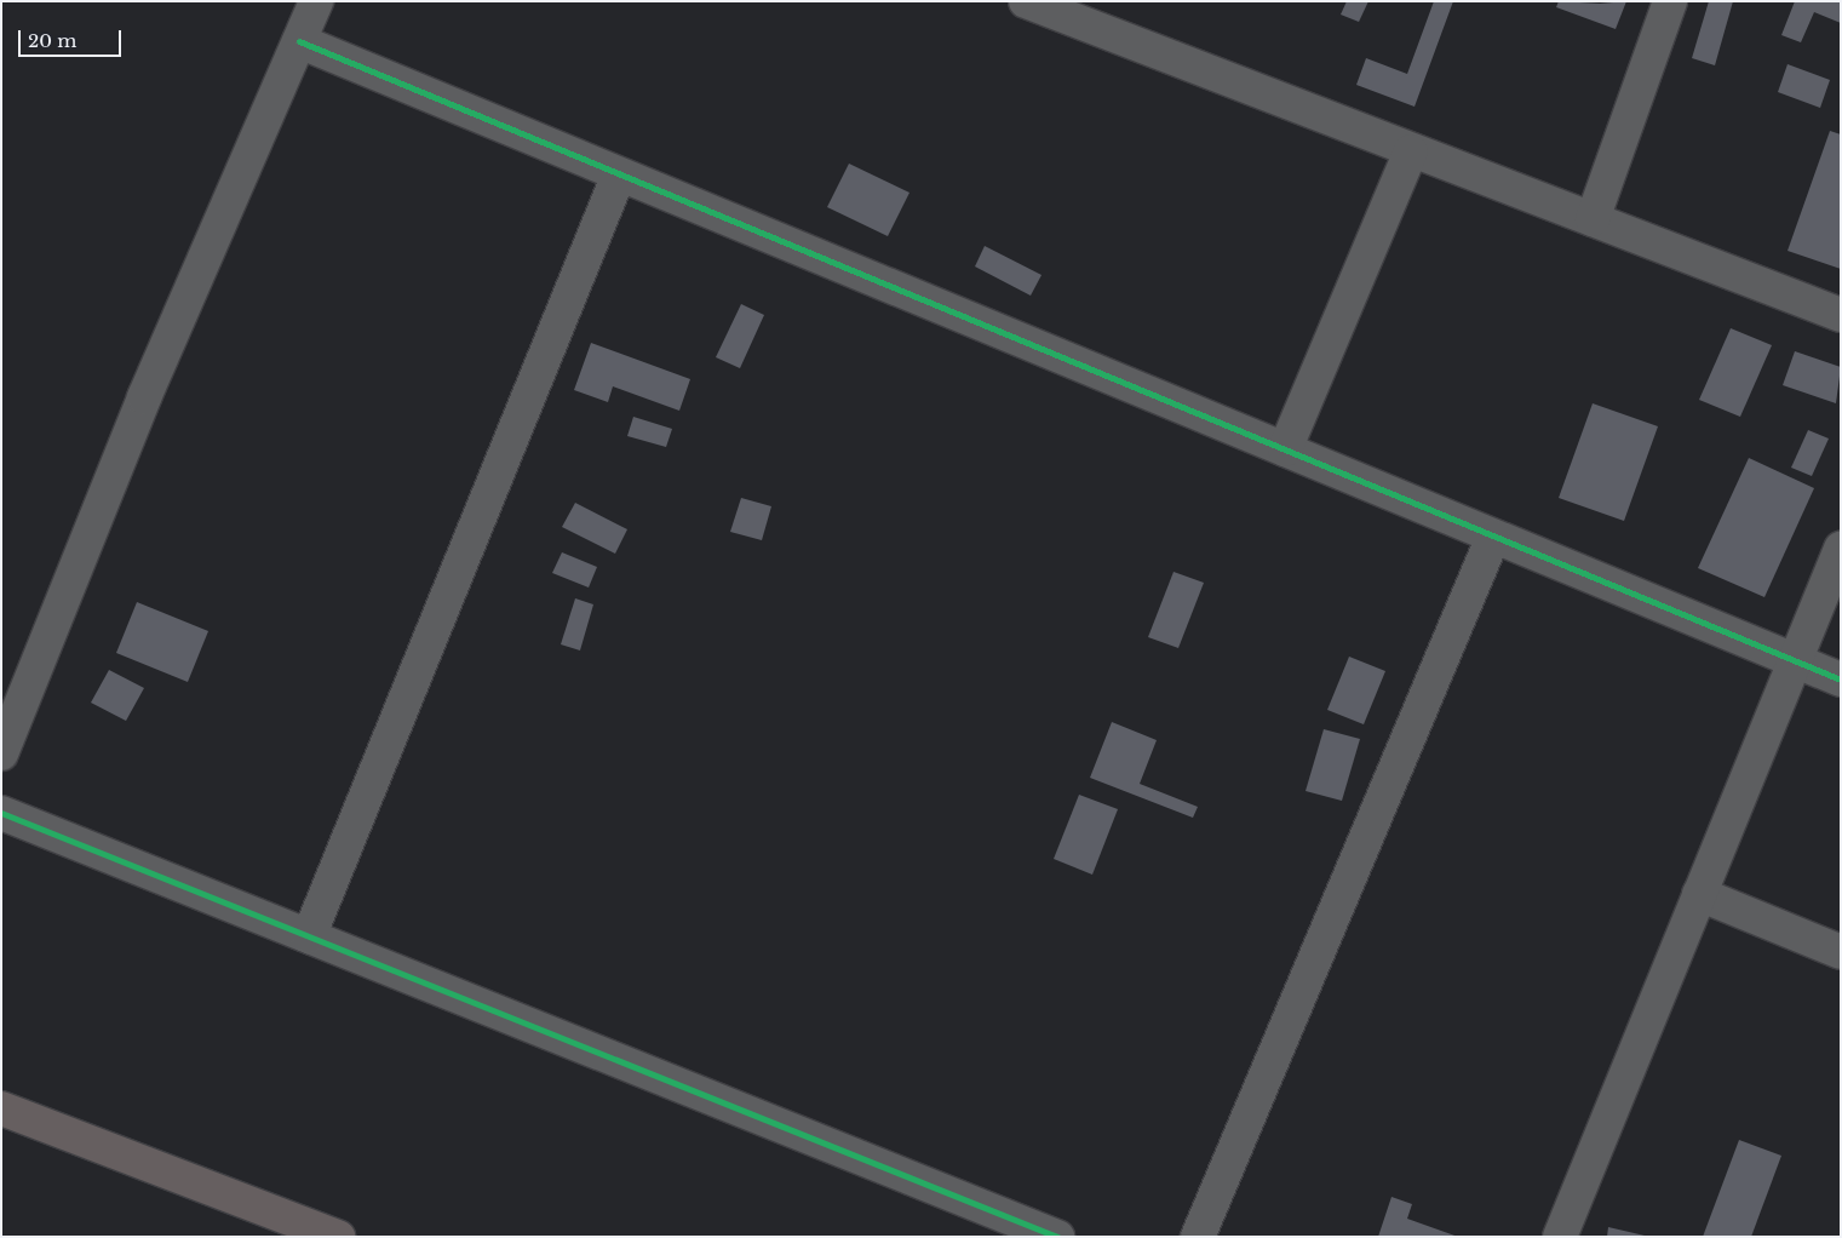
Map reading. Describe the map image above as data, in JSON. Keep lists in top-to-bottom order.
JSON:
{
  "scale_bar": "20 m"
}
